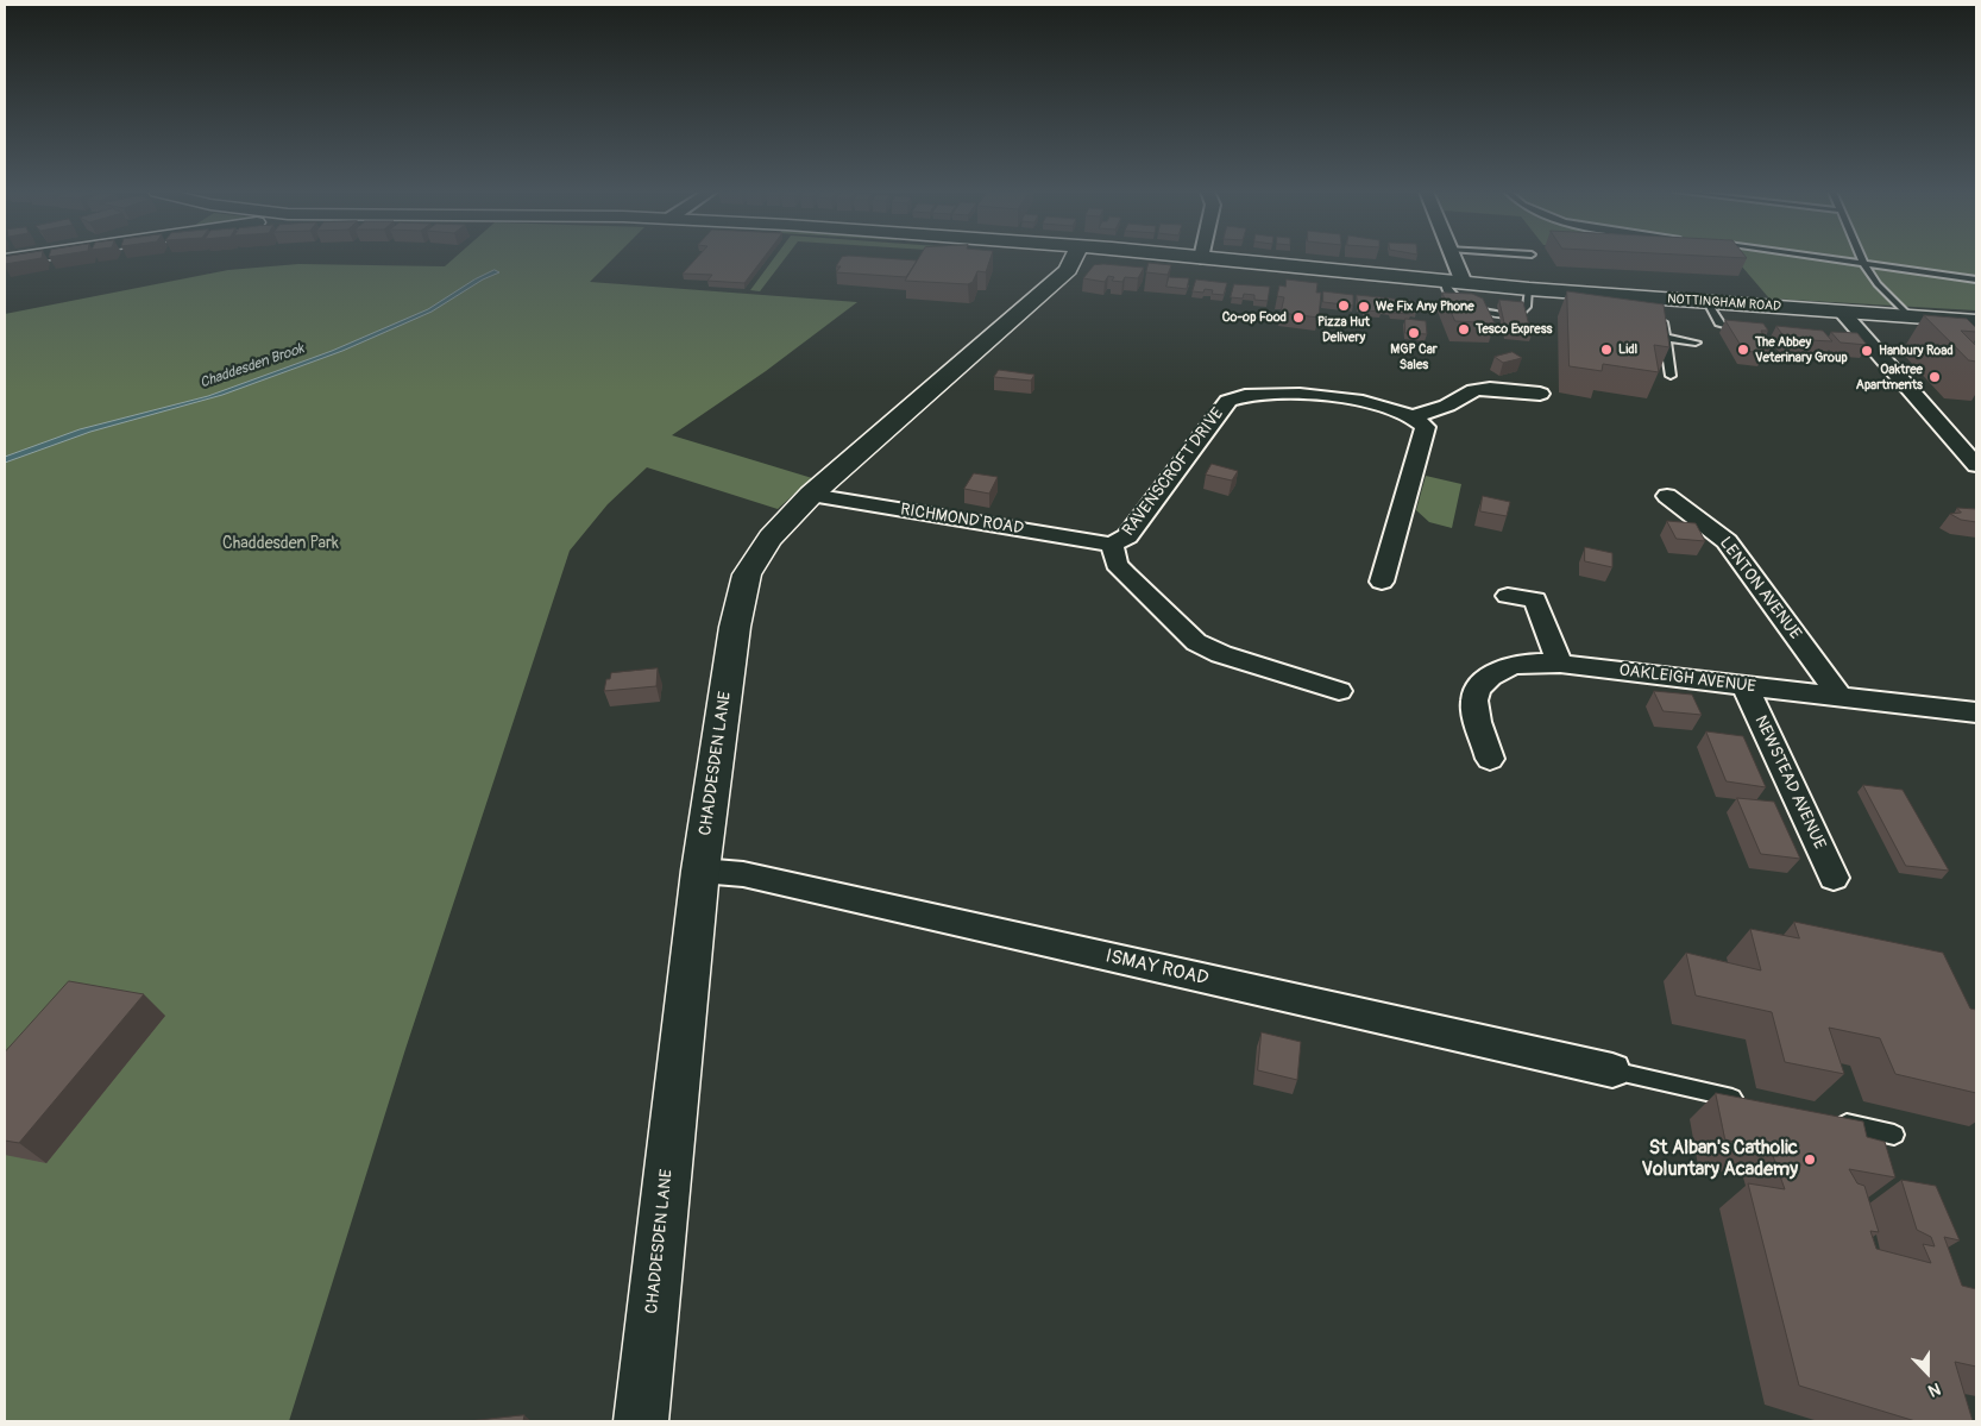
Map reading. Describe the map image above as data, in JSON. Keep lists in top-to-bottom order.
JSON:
{
  "streets": {
    "street": [
      "NOTTINGHAM ROAD",
      "RAVENSCROFT DRIVE",
      "RICHMOND ROAD",
      "LENTON AVENUE",
      "OAKLEIGH AVENUE",
      "CHADDESDEN LANE",
      "NEWSTEAD AVENUE",
      "ISMAY ROAD"
    ]
  },
  "crossings": [
    ["RAVENSCROFT DRIVE", "RICHMOND ROAD"],
    ["RICHMOND ROAD", "CHADDESDEN LANE"],
    ["LENTON AVENUE", "OAKLEIGH AVENUE"],
    ["OAKLEIGH AVENUE", "NEWSTEAD AVENUE"],
    ["CHADDESDEN LANE", "ISMAY ROAD"]
  ],
  "water": ["Chaddesden Brook"],
  "parks": ["Chaddesden Park"],
  "places": [
    "Pizza Hut Delivery",
    "We Fix Any Phone",
    "Co-op Food",
    "Tesco Express",
    "MGP Car Sales",
    "Lidl",
    "The Abbey Veterinary Group",
    "Hanbury Road",
    "Oaktree Apartments",
    "St Alban's Catholic Voluntary Academy"
  ],
  "north": "bottom"
}
